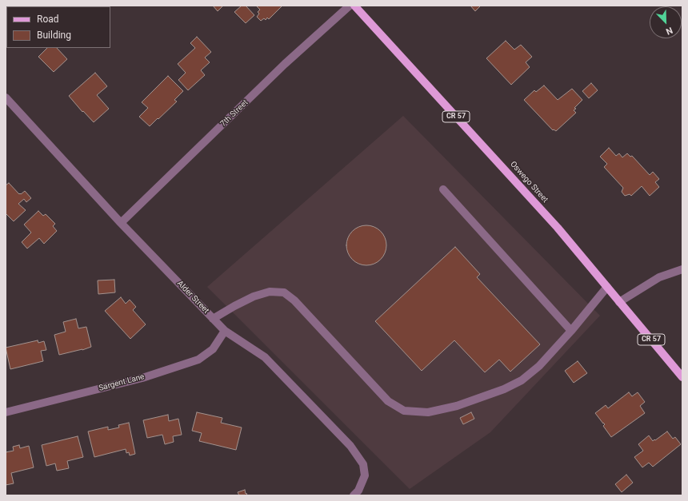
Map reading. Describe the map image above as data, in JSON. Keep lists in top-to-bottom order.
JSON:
{
  "streets": {
    "main road": ["CR 57", "Oswego Street"],
    "street": ["7th Street", "Alder Street", "Sargent Lane"]
  },
  "crossings": [
    ["7th Street", "Alder Street"],
    ["Alder Street", "Sargent Lane"]
  ],
  "legend": ["Road", "Building"],
  "north": "bottom right"
}
